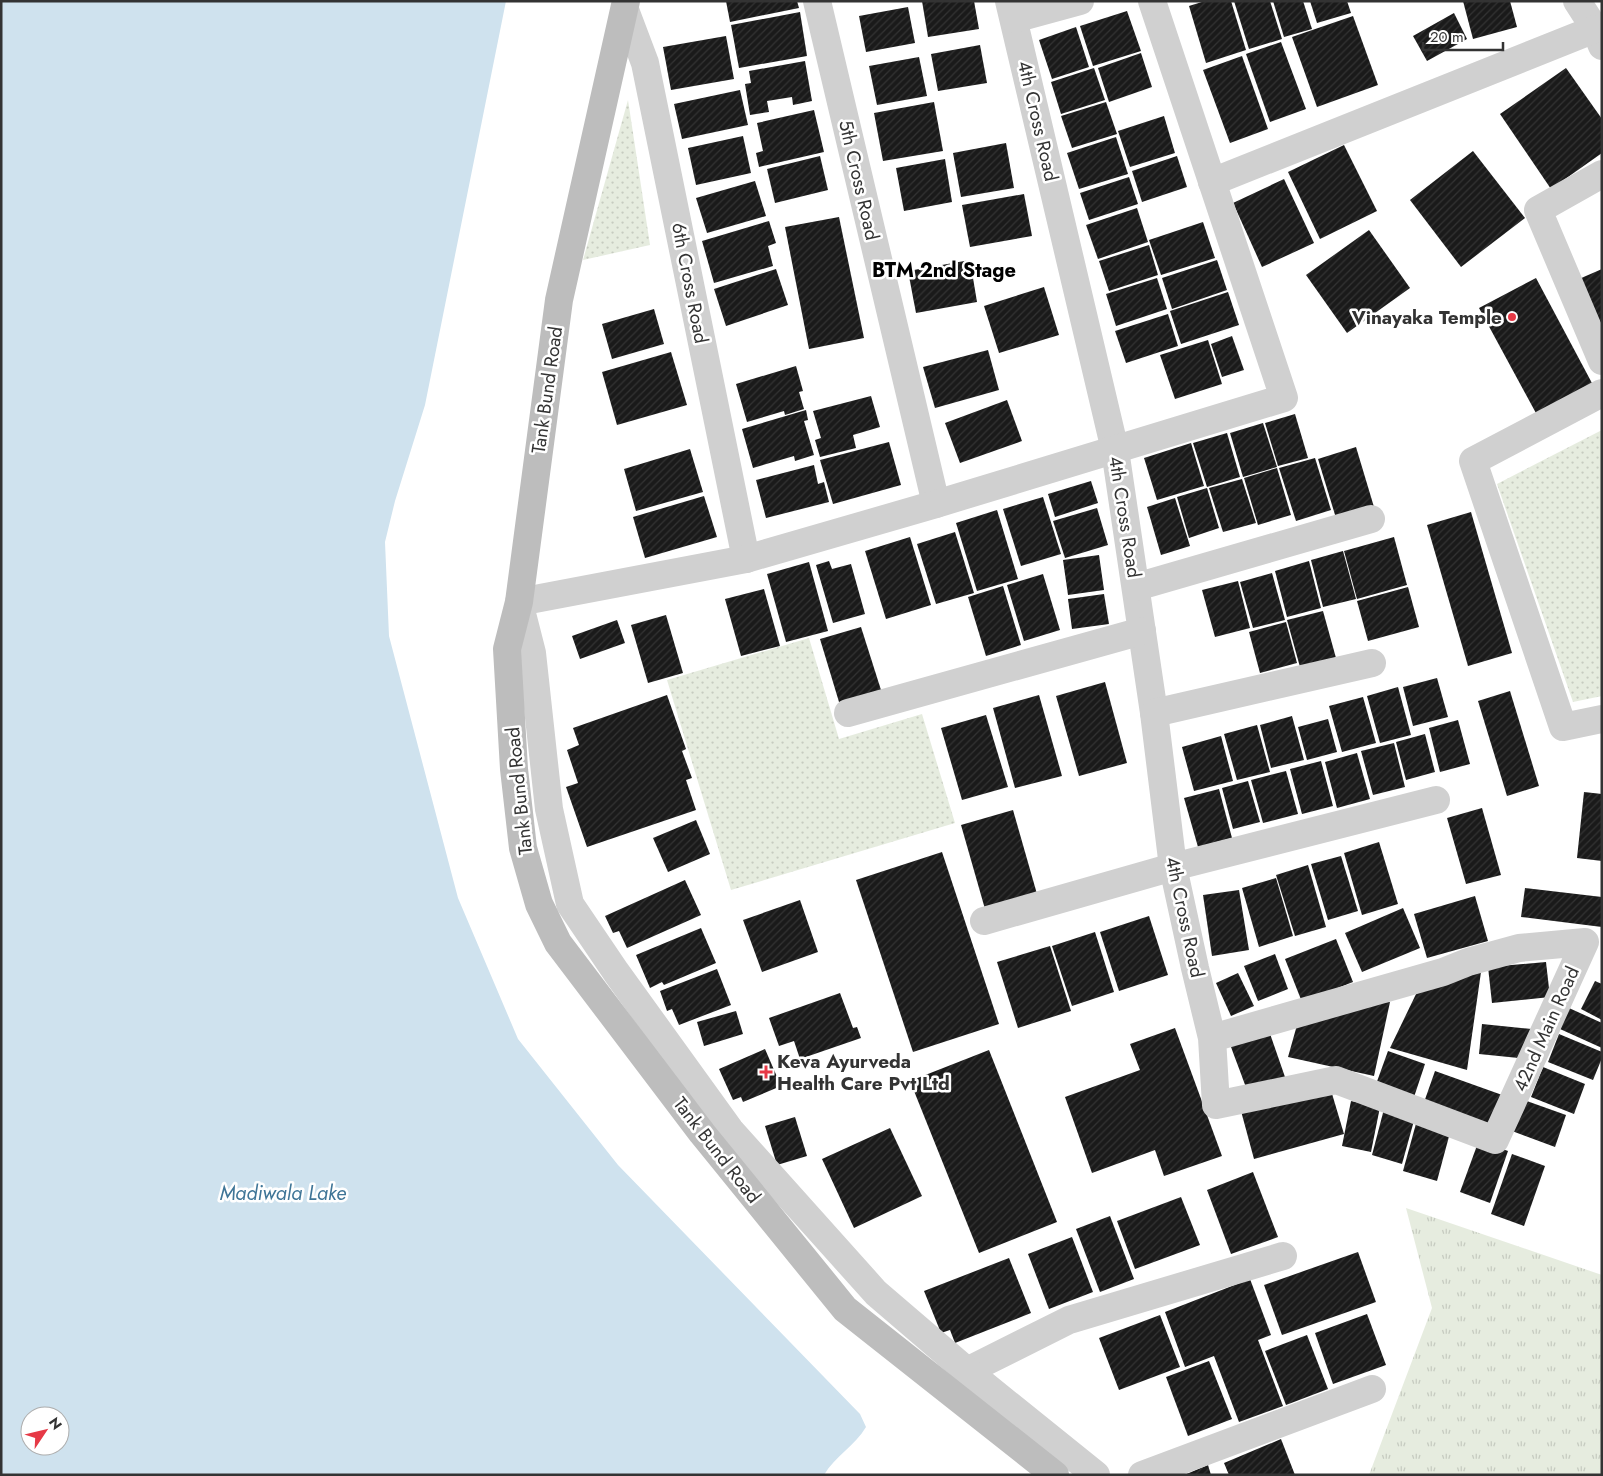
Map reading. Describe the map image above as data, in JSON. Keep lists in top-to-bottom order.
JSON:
{
  "streets": {
    "main road": ["Tank Bund Road"],
    "street": [
      "4th Cross Road",
      "5th Cross Road",
      "6th Cross Road",
      "42nd Main Road"
    ]
  },
  "crossings": [
    ["4th Cross Road", "42nd Main Road"],
    ["6th Cross Road", "Tank Bund Road"]
  ],
  "districts": ["BTM 2nd Stage"],
  "water": ["Madiwala Lake"],
  "places": {
    "other": ["Vinayaka Temple"],
    "health": ["Keva Ayurveda Health Care Pvt Ltd"]
  },
  "scale_bar": "20 m",
  "north": "top right"
}
